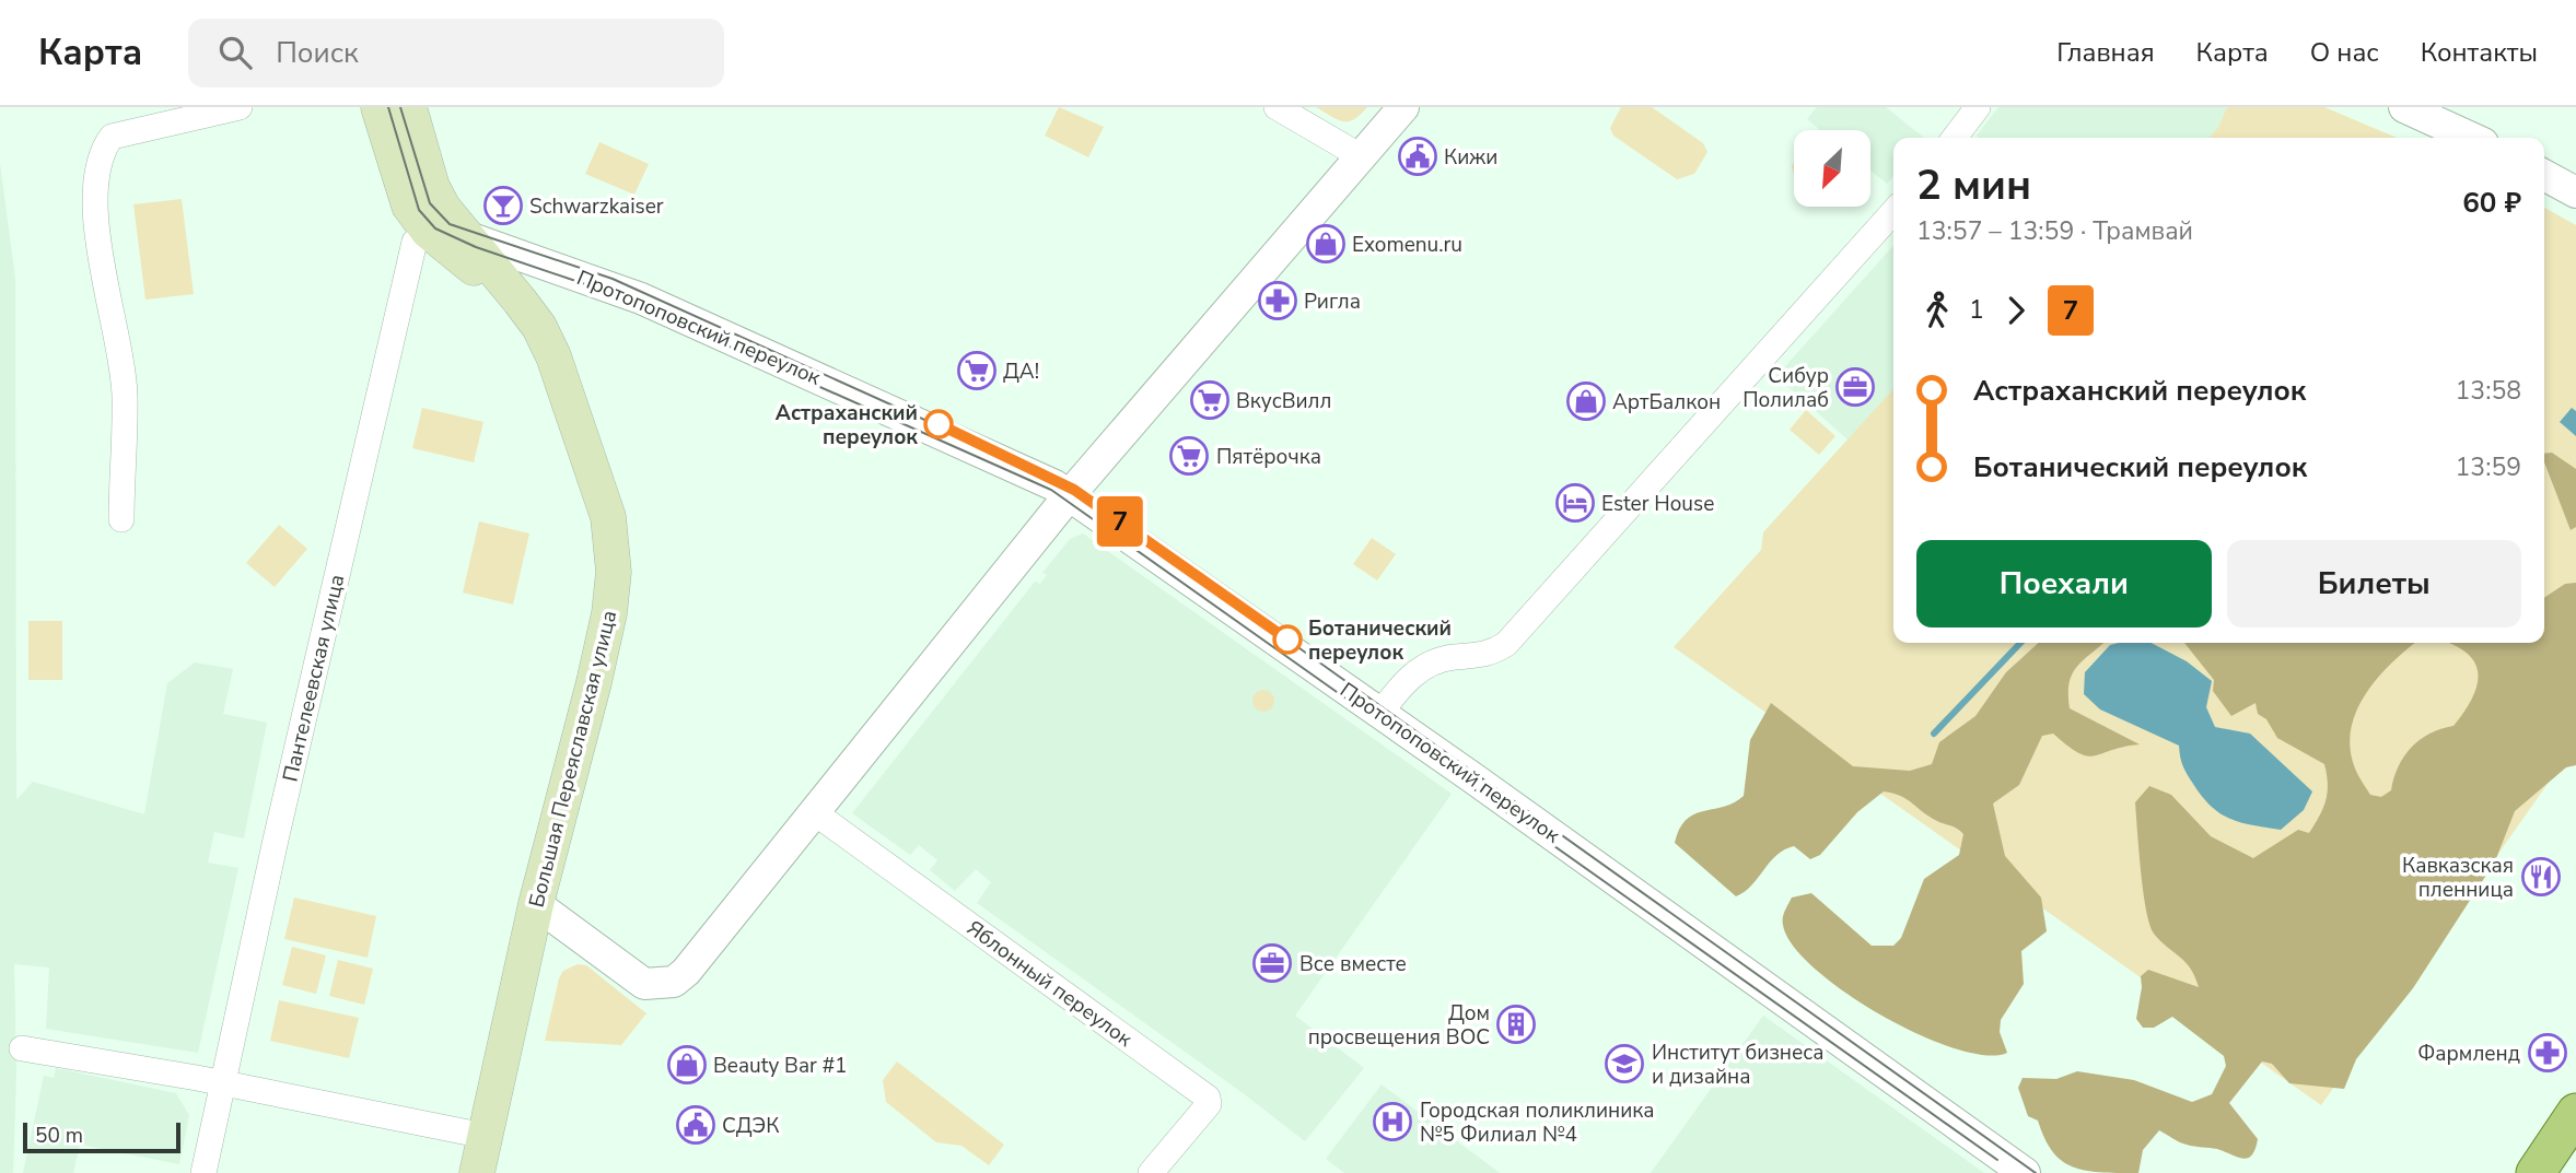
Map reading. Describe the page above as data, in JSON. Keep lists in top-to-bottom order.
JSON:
{
  "streets": {
    "main road": ["Большая Переяславская улица"],
    "street": ["Протопоповский переулок", "Пантелеевская улица", "Яблонный переулок"]
  },
  "crossings": [
    ["Протопоповский переулок", "Большая Переяславская улица"]
  ],
  "places": {
    "public building": ["Кижи", "СДЭК"],
    "bar": ["Schwarzkaiser"],
    "shop": ["Exomenu.ru", "АртБалкон", "Beauty Bar #1"],
    "pharmacy": ["Ригла", "Фармленд"],
    "supermarket": ["ДА!", "ВкусВилл", "Пятёрочка"],
    "office": ["Сибур Полилаб", "Все вместе"],
    "other": ["Астраханский переулок", "Ботанический переулок"],
    "hotel": ["Ester House"],
    "restaurant": ["Кавказская пленница"],
    "building": ["Дом просвещения ВОС"],
    "school or university": ["Институт бизнеса и дизайна"],
    "hospital": ["Городская поликлиника №5 Филиал №4"]
  },
  "lines": ["tram line 7"],
  "scale_bar": "50 m",
  "north": "bottom left",
  "page": {
    "header": "Карта",
    "search": "Поиск",
    "nav": [
      "Главная",
      "Карта",
      "О нас",
      "Контакты"
    ],
    "on_map": "7",
    "heading": ["2 мин", "13:57 – 13:59 · Трамвай", "60 ₽"],
    "legs": ["1", "7"],
    "list": [
      {
        "name": "Астраханский переулок",
        "value": "13:58"
      },
      {
        "name": "Ботанический переулок",
        "value": "13:59"
      }
    ],
    "buttons": ["Поехали", "Билеты"],
    "scale": "50 m"
  }
}
